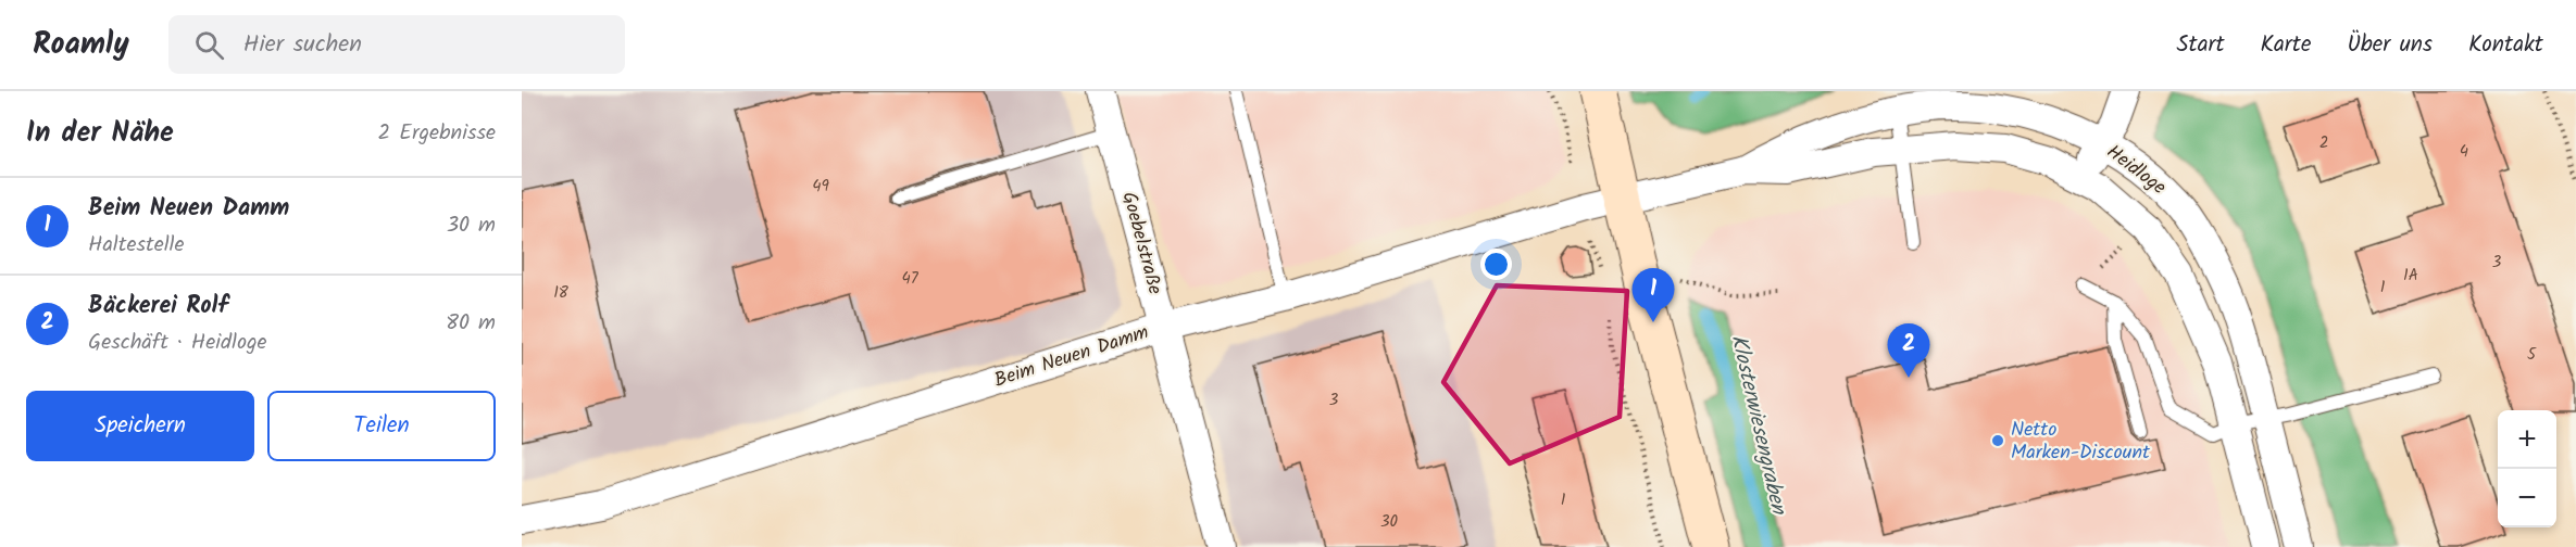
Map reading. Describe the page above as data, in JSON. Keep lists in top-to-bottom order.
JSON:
{
  "streets": {
    "street": ["Heidloge", "Goebelstraße", "Beim Neuen Damm"]
  },
  "crossings": [
    ["Heidloge", "Beim Neuen Damm"],
    ["Goebelstraße", "Beim Neuen Damm"]
  ],
  "water": ["Klosterwiesengraben"],
  "places": ["Netto Marken-Discount"],
  "house_numbers": [
    "2",
    "4",
    "49",
    "3",
    "1A",
    "47",
    "1",
    "18",
    "5",
    "3",
    "1",
    "30"
  ],
  "page": {
    "header": "Roamly",
    "search": "Hier suchen",
    "nav": [
      "Start",
      "Karte",
      "Über uns",
      "Kontakt"
    ],
    "heading": ["In der Nähe", "2 Ergebnisse"],
    "list": [
      {
        "mark": "1",
        "name": "Beim Neuen Damm",
        "note": "Haltestelle",
        "value": "30 m"
      },
      {
        "mark": "2",
        "name": "Bäckerei Rolf",
        "note": "Geschäft · Heidloge",
        "value": "80 m"
      }
    ],
    "pins": ["1", "2"],
    "buttons": ["Speichern", "Teilen"],
    "map_buttons": ["+", "−"]
  }
}
